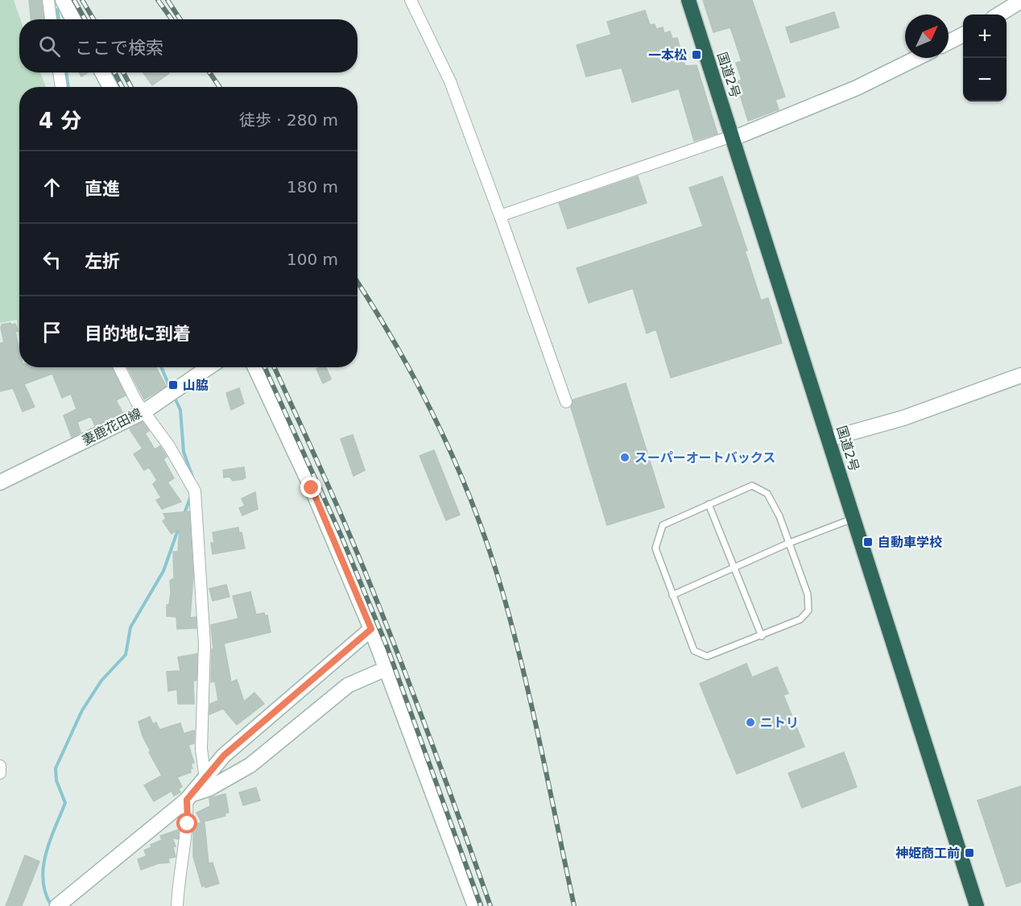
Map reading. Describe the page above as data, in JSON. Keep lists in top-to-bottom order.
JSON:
{
  "streets": {
    "highway": ["国道2号"],
    "street": ["妻鹿花田線"]
  },
  "places": {
    "transit": [
      "一本松",
      "山脇",
      "自動車学校",
      "神姫商工前"
    ],
    "other": ["スーパーオートバックス", "ニトリ"]
  },
  "north": "top right",
  "page": {
    "map_buttons": ["+", "−"],
    "search": "ここで検索",
    "heading": ["4 分", "徒歩 · 280 m"],
    "list": [
      ["直進", "180 m"],
      ["左折", "100 m"],
      "目的地に到着"
    ]
  }
}
